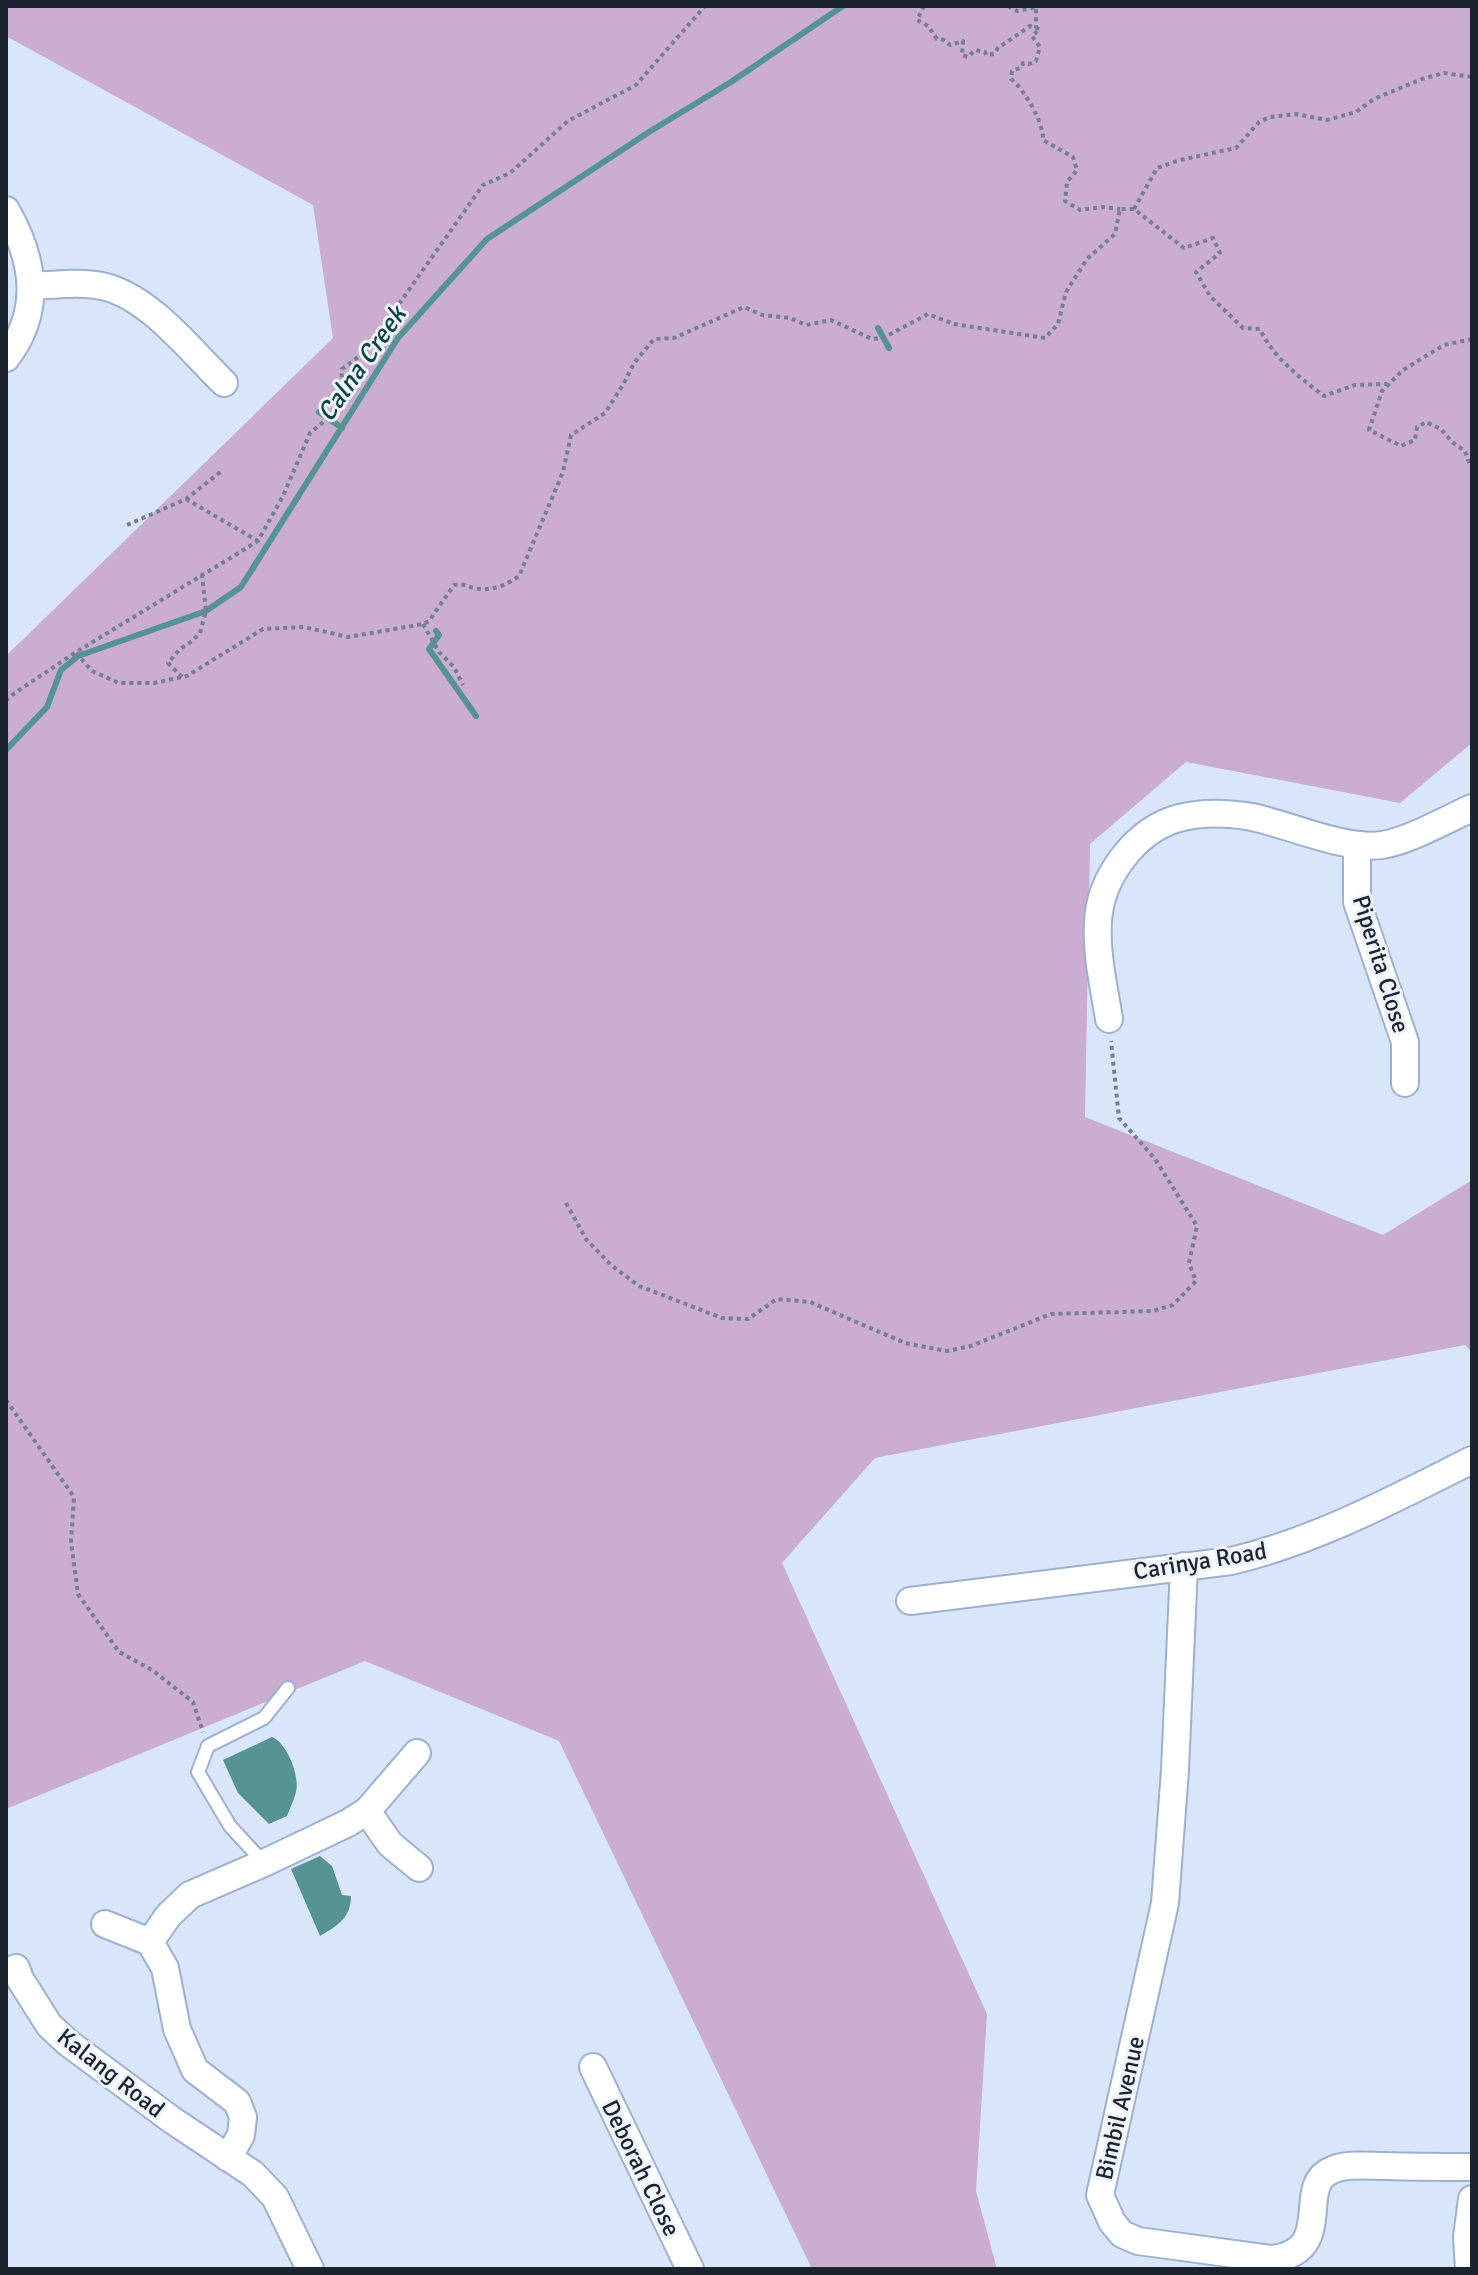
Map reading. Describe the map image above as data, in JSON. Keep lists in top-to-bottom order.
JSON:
{
  "streets": {
    "street": [
      "Piperita Close",
      "Carinya Road",
      "Kalang Road",
      "Bimbil Avenue",
      "Deborah Close"
    ]
  },
  "crossings": [
    ["Carinya Road", "Bimbil Avenue"]
  ],
  "water": ["Calna Creek"]
}
